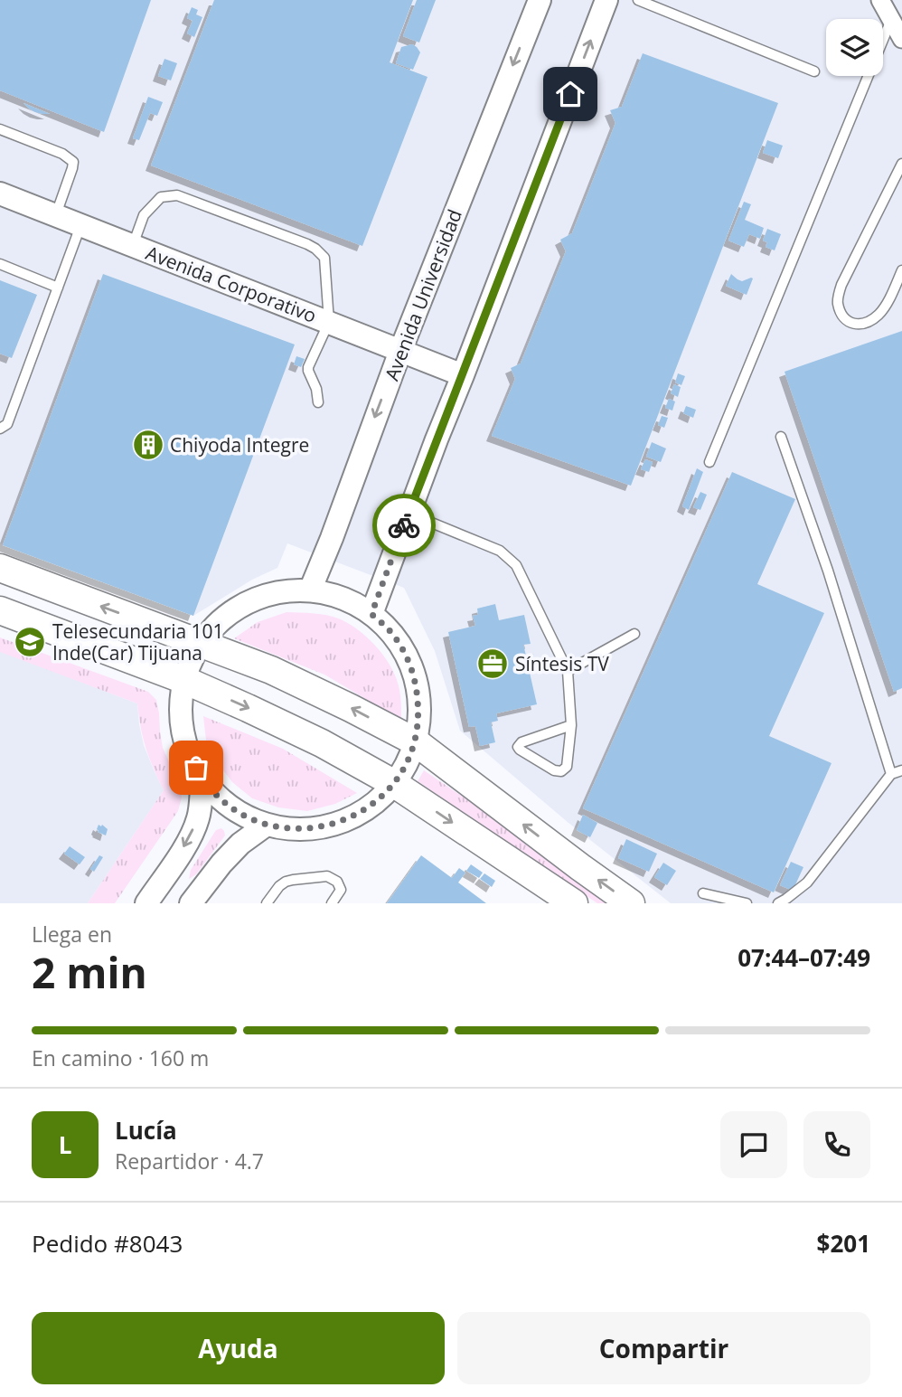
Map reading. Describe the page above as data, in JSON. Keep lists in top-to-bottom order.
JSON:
{
  "streets": {
    "street": ["Avenida Corporativo", "Avenida Universidad"]
  },
  "crossings": [
    ["Avenida Corporativo", "Avenida Universidad"]
  ],
  "places": {
    "building": ["Chiyoda Integre"],
    "school or university": ["Telesecundaria 101 Inde(Car) Tijuana"],
    "office": ["Síntesis TV"]
  },
  "page": {
    "heading": ["2 min", "Llega en", "07:44–07:49"],
    "panel": [
      "Lucía",
      "Repartidor · 4.7",
      "Pedido #8043",
      "$201"
    ],
    "bar": "En camino · 160 m",
    "round": "L",
    "buttons": ["Ayuda", "Compartir"]
  }
}
